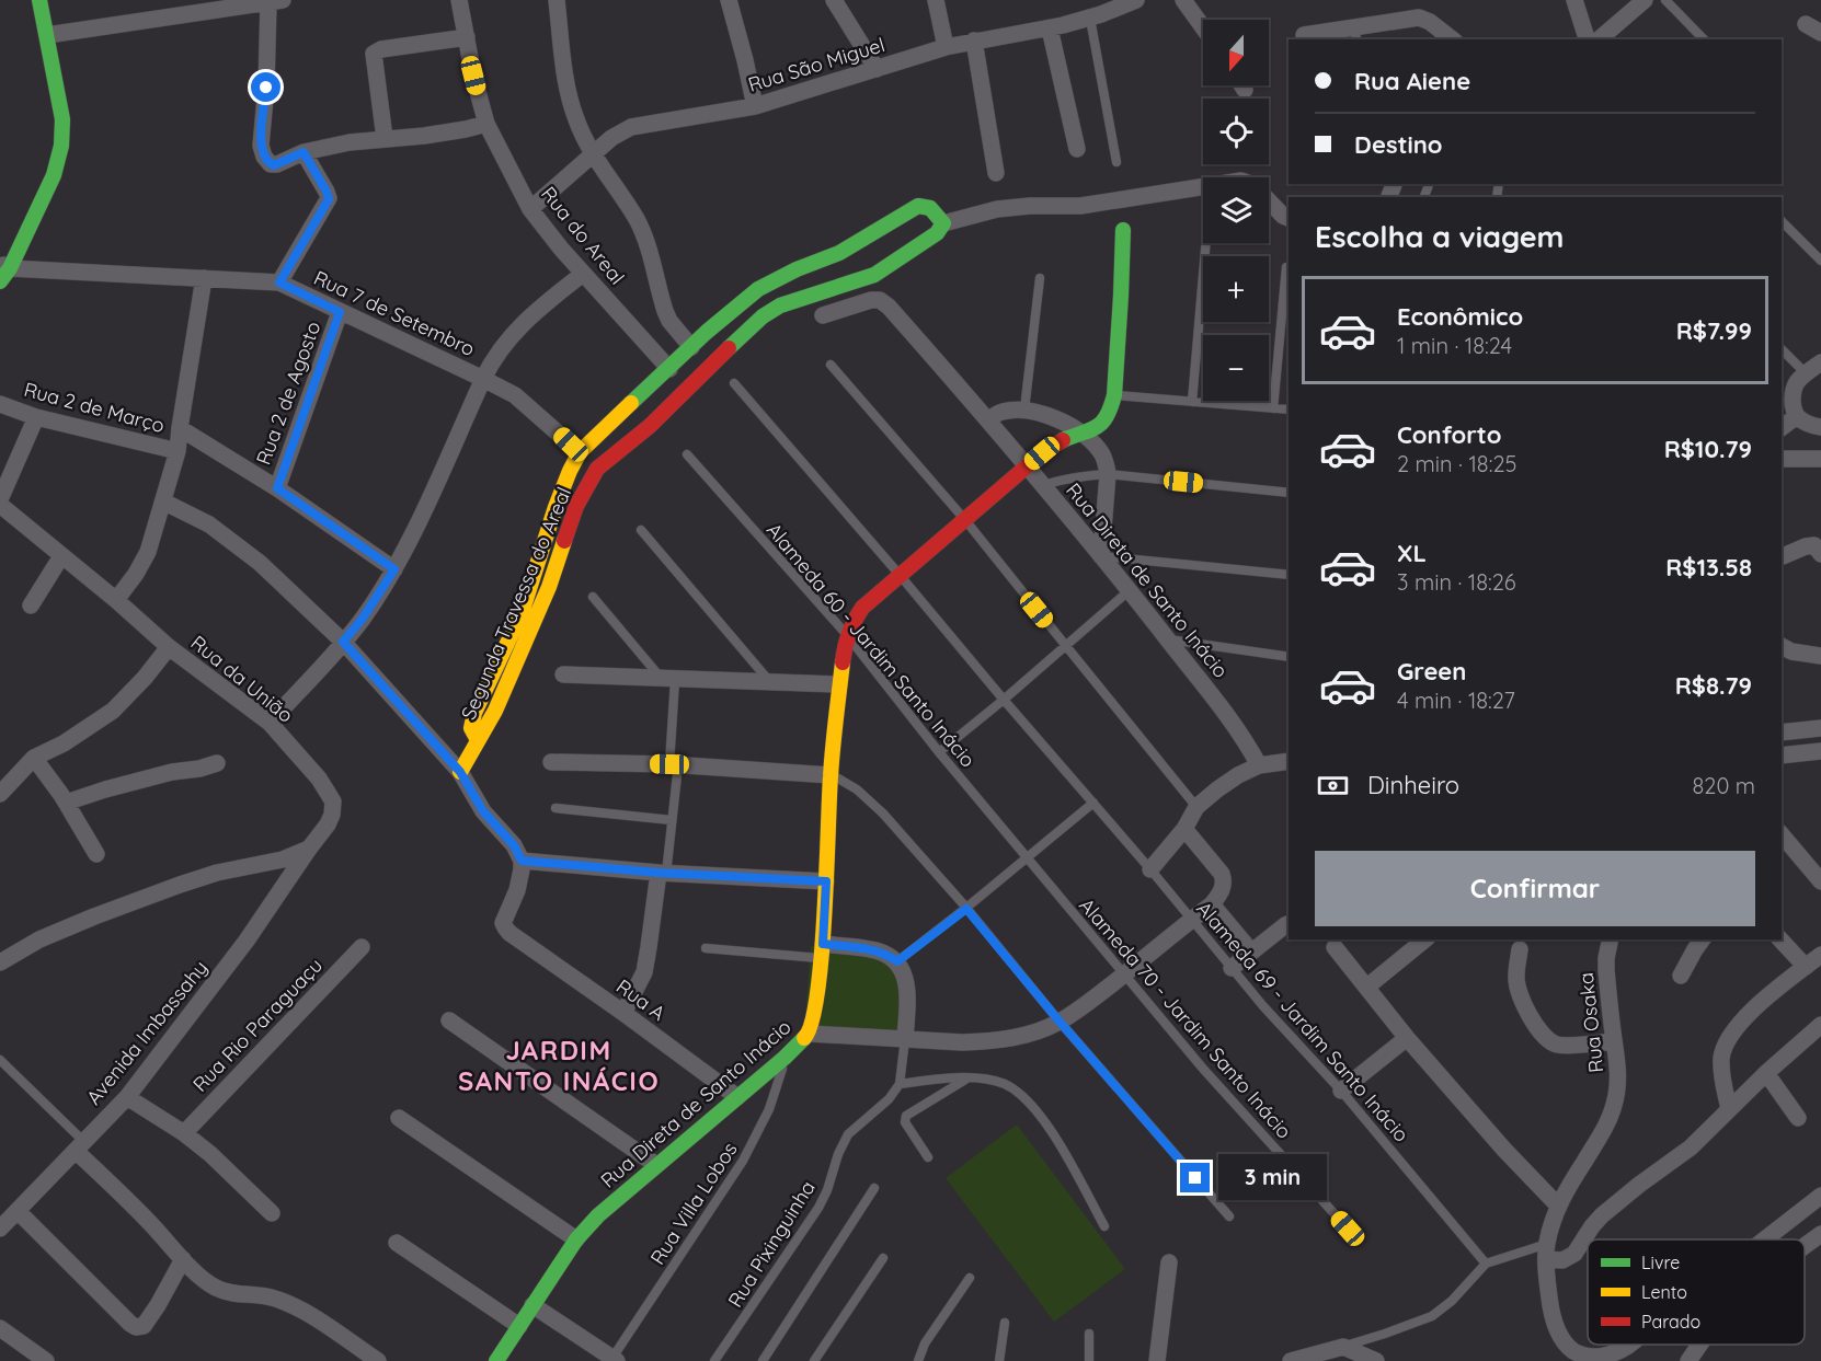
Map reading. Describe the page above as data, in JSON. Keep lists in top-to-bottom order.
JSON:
{
  "streets": {
    "street": [
      "Rua São Miguel",
      "Rua do Areal",
      "Rua 7 de Setembro",
      "Rua 2 de Agosto",
      "Rua 2 de Março",
      "Rua Direta de Santo Inácio",
      "Segunda Travessa do Areal",
      "Rua da União",
      "Rua A",
      "Rua Osaka",
      "Rua Rio Paraguaçu",
      "Avenida Imbassahy"
    ],
    "lane": [
      "Alameda 60 - Jardim Santo Inácio",
      "Alameda 70 - Jardim Santo Inácio",
      "Alameda 69 - Jardim Santo Inácio",
      "Rua Villa Lobos",
      "Rua Pixinguinha"
    ]
  },
  "crossings": [
    ["Rua São Miguel", "Rua do Areal"],
    ["Rua 7 de Setembro", "Rua 2 de Agosto"],
    ["Rua 2 de Agosto", "Rua 2 de Março"],
    ["Rua Direta de Santo Inácio", "Alameda 60 - Jardim Santo Inácio"],
    ["Rua Direta de Santo Inácio", "Rua A"],
    ["Rua Direta de Santo Inácio", "Alameda 69 - Jardim Santo Inácio"],
    ["Rua Direta de Santo Inácio", "Rua Villa Lobos"],
    ["Alameda 60 - Jardim Santo Inácio", "Alameda 70 - Jardim Santo Inácio"],
    ["Rua da União", "Avenida Imbassahy"]
  ],
  "districts": ["JARDIM SANTO INÁCIO"],
  "legend": ["Livre", "Lento", "Parado"],
  "north": "bottom",
  "page": {
    "map_buttons": ["+", "−"],
    "banner": ["Rua Aiene", "Destino"],
    "heading": "Escolha a viagem",
    "list": [
      {
        "name": "Econômico",
        "note": "1 min · 18:24",
        "value": "R$7.99"
      },
      {
        "name": "Conforto",
        "note": "2 min · 18:25",
        "value": "R$10.79"
      },
      {
        "name": "XL",
        "note": "3 min · 18:26",
        "value": "R$13.58"
      },
      {
        "name": "Green",
        "note": "4 min · 18:27",
        "value": "R$8.79"
      }
    ],
    "pay": ["Dinheiro", "820 m"],
    "buttons": "Confirmar",
    "bubble": "3 min"
  }
}
